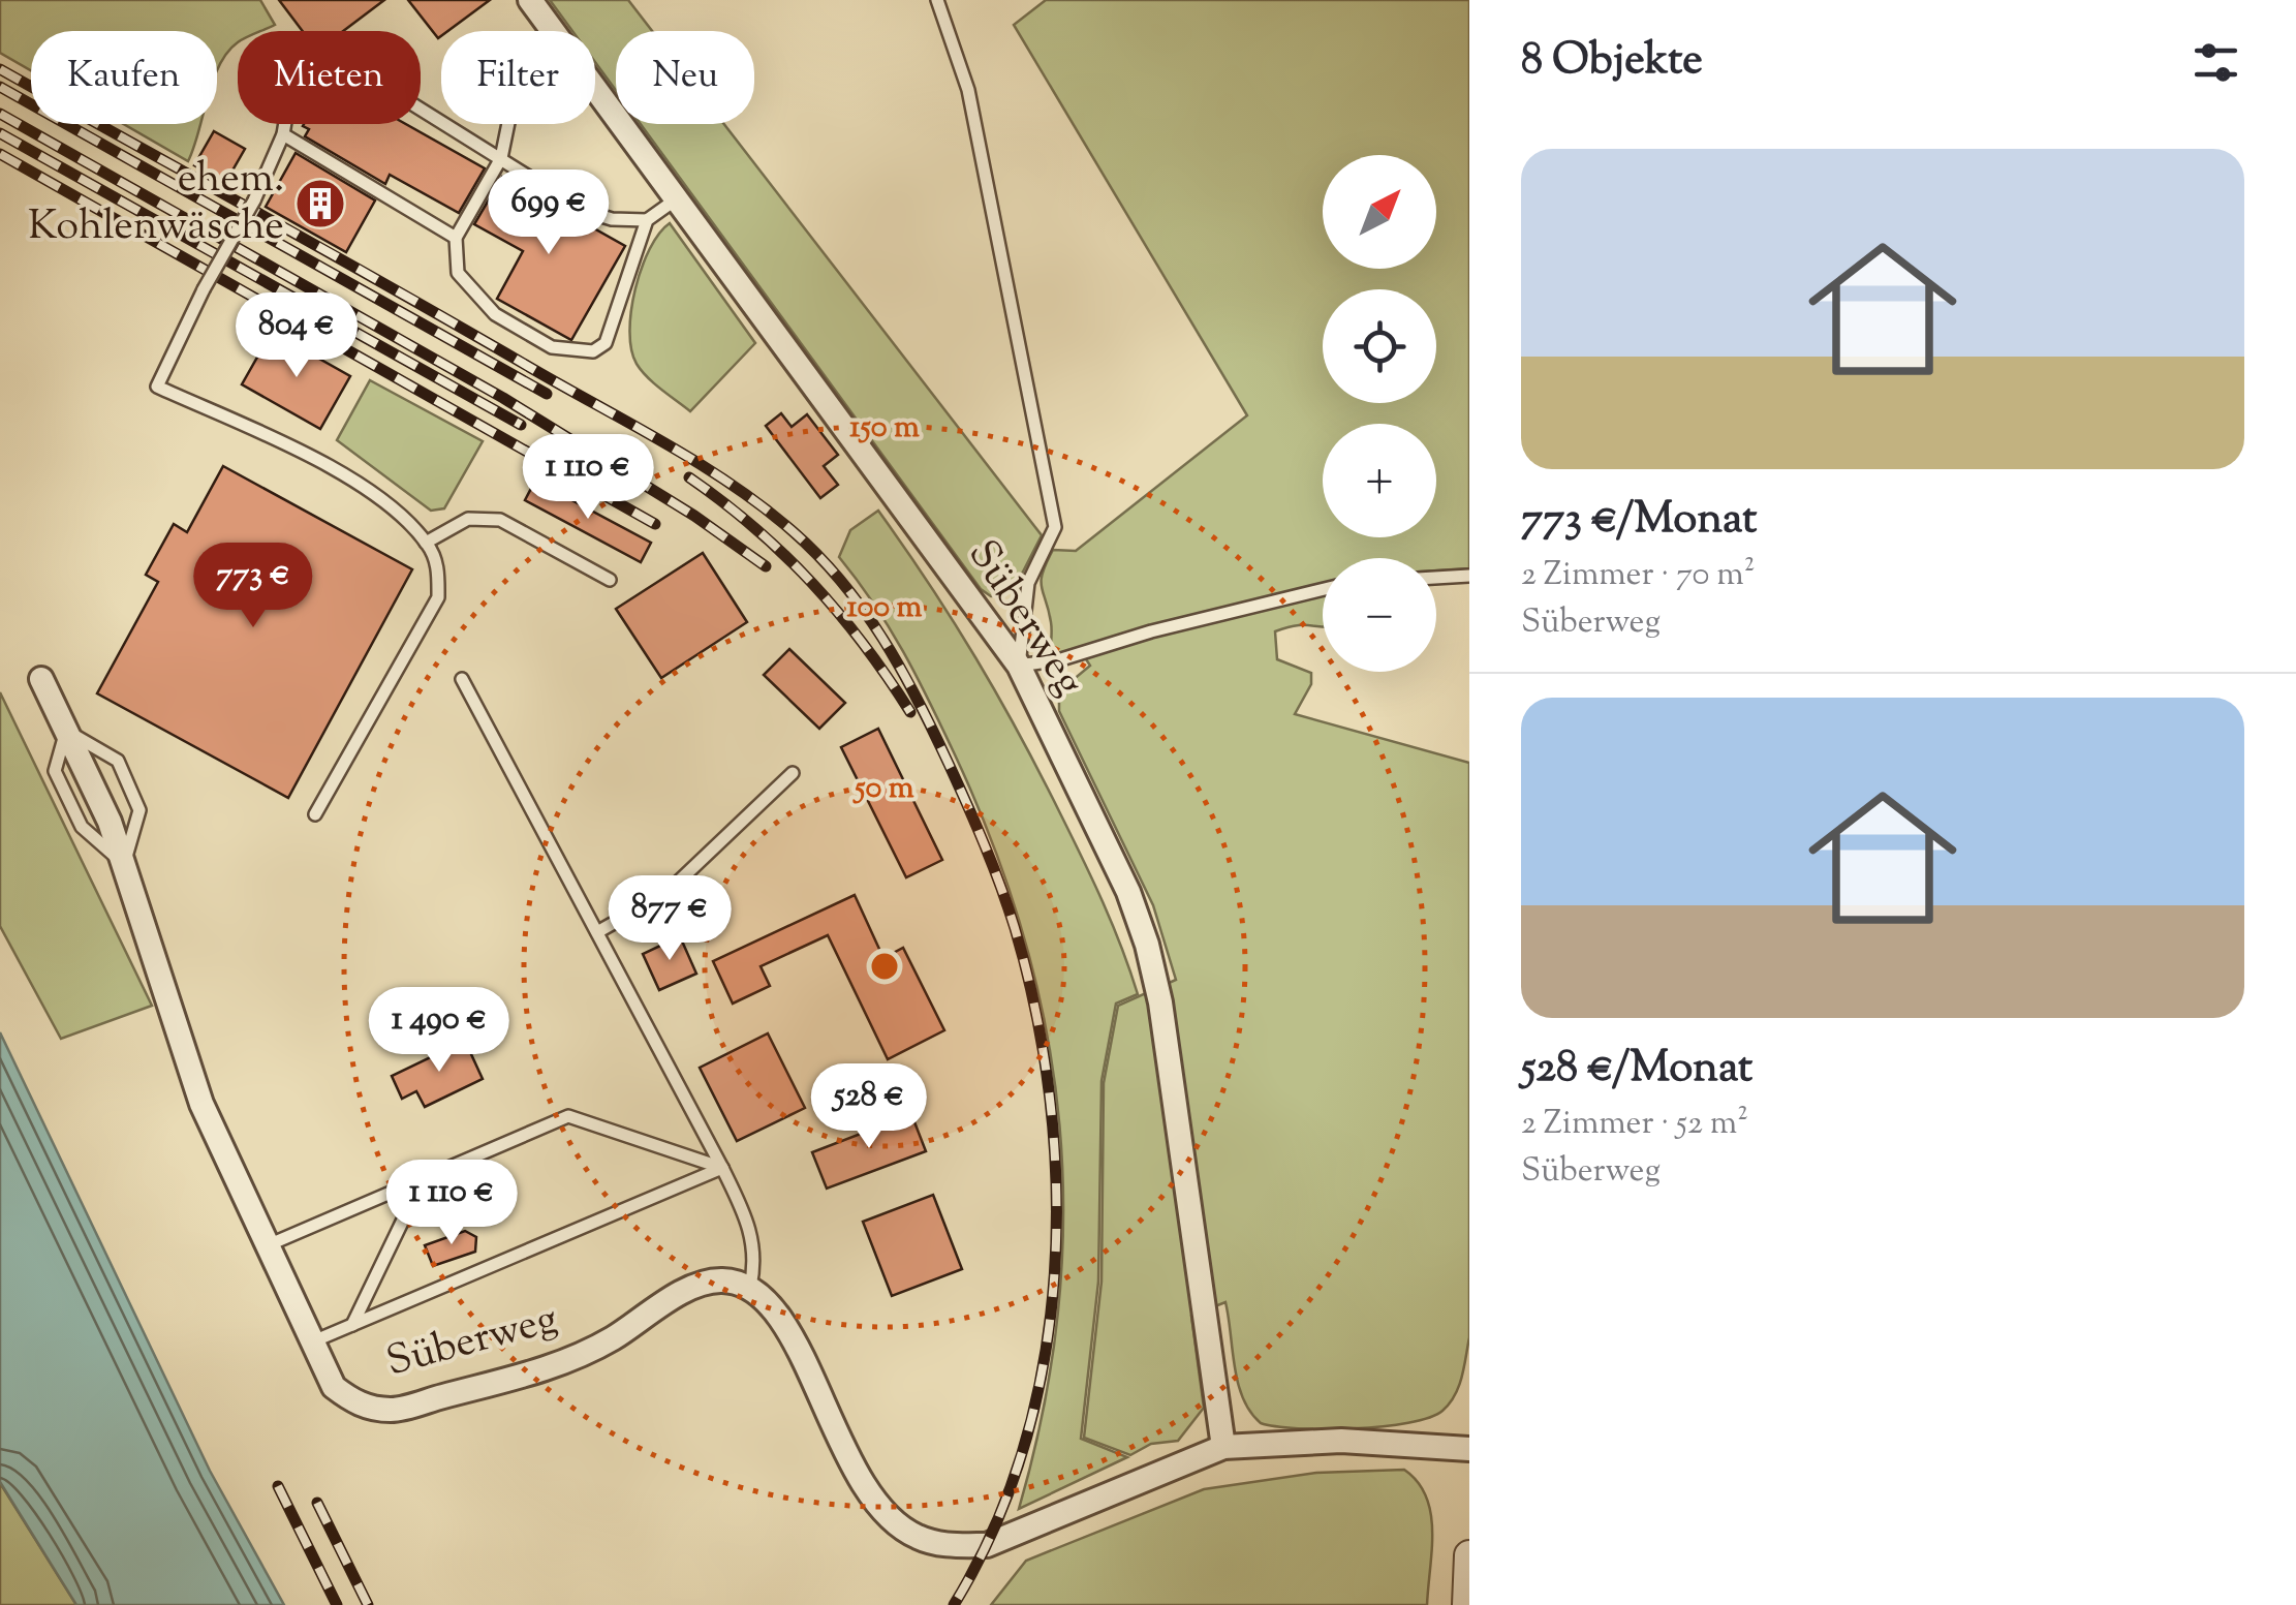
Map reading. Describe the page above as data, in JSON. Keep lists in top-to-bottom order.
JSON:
{
  "streets": {
    "street": ["Süberweg"]
  },
  "places": {
    "building": ["ehem. Kohlenwäsche"]
  },
  "north": "top right",
  "page": {
    "heading": "8 Objekte",
    "chip": [
      "Kaufen",
      "Mieten",
      "Filter",
      "Neu"
    ],
    "list": [
      {
        "name": "773 €/Monat",
        "note": "2 Zimmer · 70 m² · Süberweg"
      },
      {
        "name": "528 €/Monat",
        "note": "2 Zimmer · 52 m² · Süberweg"
      }
    ],
    "map_buttons": ["+", "−"],
    "price": [
      "699 €",
      "804 €",
      "1 110 €",
      "773 €",
      "877 €",
      "1 490 €",
      "528 €",
      "1 110 €"
    ]
  },
  "rings": ["150 m", "100 m", "50 m"]
}
